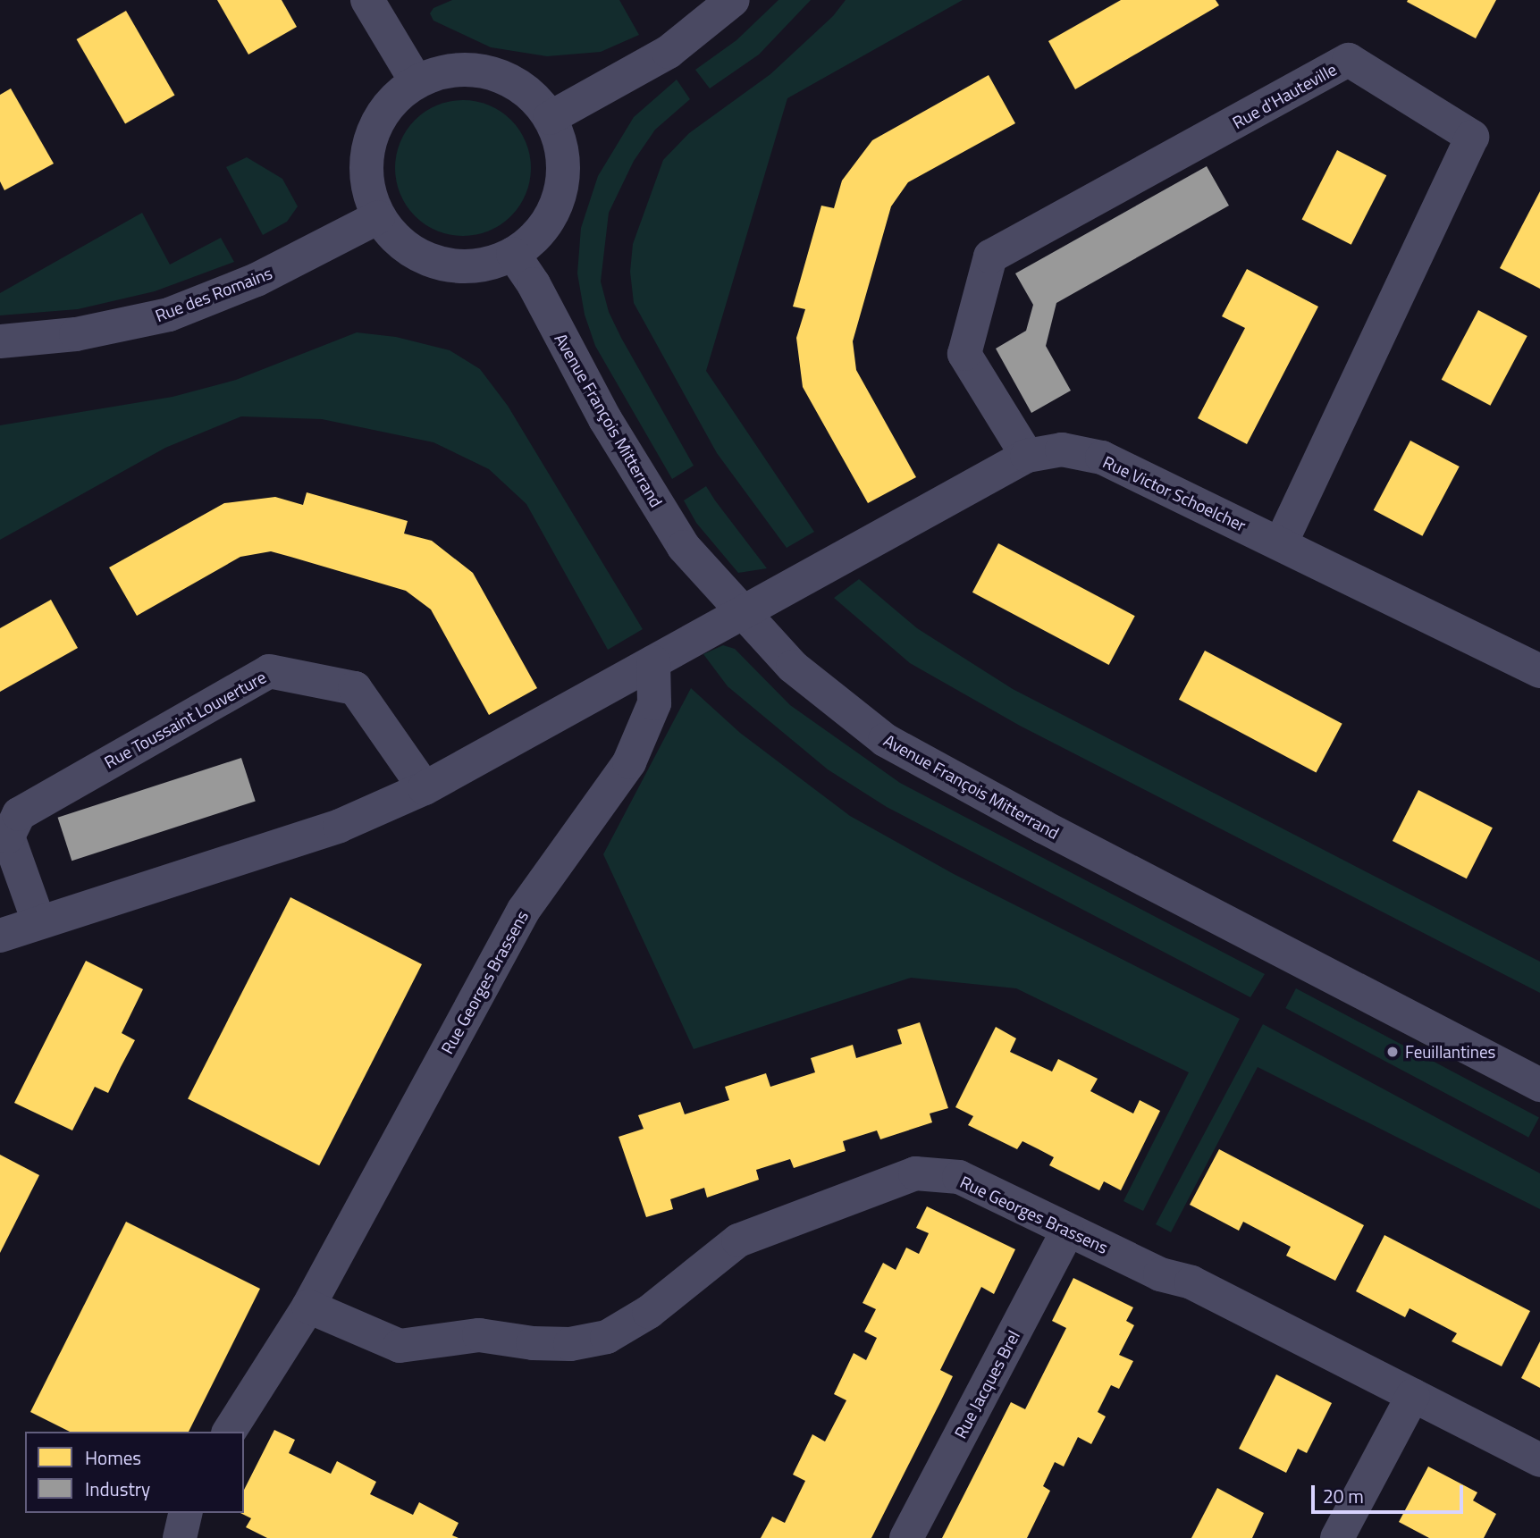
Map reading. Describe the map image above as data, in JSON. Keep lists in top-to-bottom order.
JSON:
{
  "streets": {
    "street": [
      "Rue d'Hauteville",
      "Rue des Romains",
      "Avenue François Mitterrand",
      "Rue Victor Schoelcher",
      "Rue Toussaint Louverture",
      "Rue Georges Brassens",
      "Rue Jacques Brel"
    ]
  },
  "crossings": [
    ["Rue d'Hauteville", "Rue Victor Schoelcher"],
    ["Rue des Romains", "Avenue François Mitterrand"],
    ["Avenue François Mitterrand", "Rue Victor Schoelcher"],
    ["Rue Georges Brassens", "Rue Jacques Brel"]
  ],
  "places": ["Feuillantines"],
  "legend": ["Homes", "Industry"],
  "scale_bar": "20 m"
}
